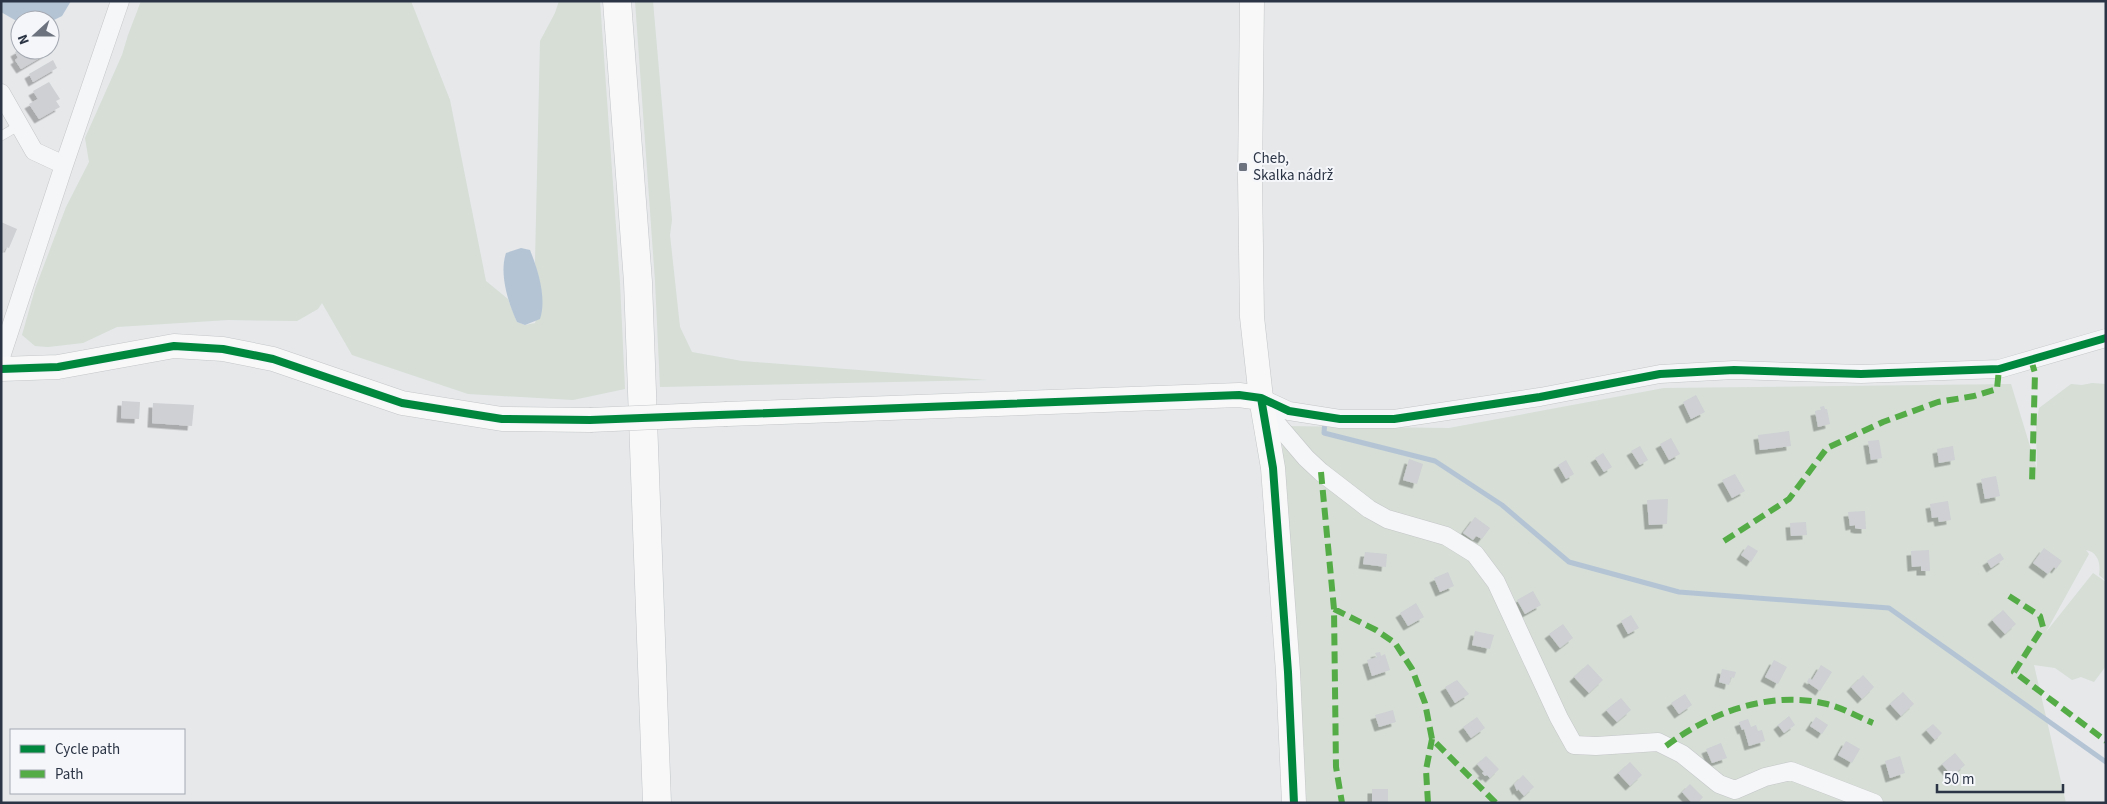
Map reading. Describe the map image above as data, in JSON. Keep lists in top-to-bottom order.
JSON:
{
  "places": {
    "transit": ["Cheb, Skalka nádrž"]
  },
  "legend": ["Cycle path", "Path"],
  "scale_bar": "50 m",
  "north": "left"
}
